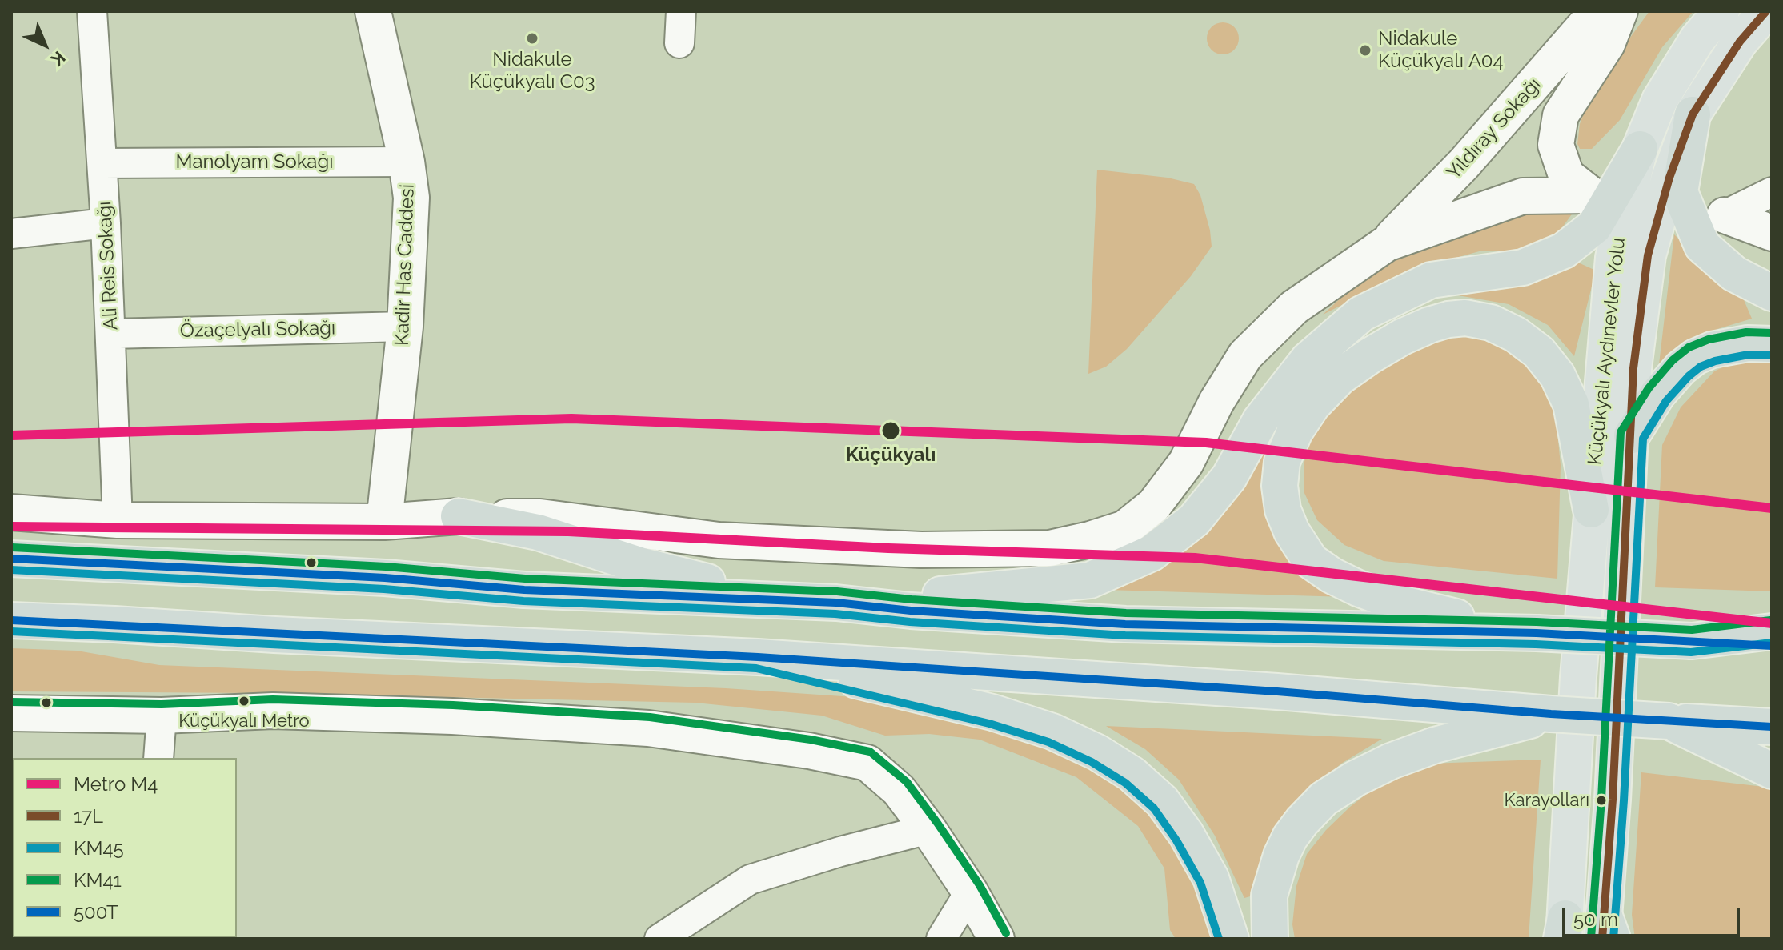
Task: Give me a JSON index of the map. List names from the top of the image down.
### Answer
{
  "streets": {
    "main road": ["Yıldıray Sokağı", "Kadir Has Caddesi", "Küçükyalı Aydınevler Yolu"],
    "street": ["Manolyam Sokağı", "Ali Reis Sokağı", "Özaçelyalı Sokağı"]
  },
  "crossings": [
    ["Manolyam Sokağı", "Kadir Has Caddesi"],
    ["Manolyam Sokağı", "Ali Reis Sokağı"],
    ["Kadir Has Caddesi", "Özaçelyalı Sokağı"],
    ["Ali Reis Sokağı", "Özaçelyalı Sokağı"]
  ],
  "places": [
    "Nidakule Küçükyalı C03",
    "Nidakule Küçükyalı A04",
    "Küçükyalı",
    "Küçükyalı Metro",
    "Karayolları"
  ],
  "lines": [
    "transit line 17L",
    "transit line KM41",
    "transit line KM45",
    "metro line M4",
    "transit line 500T"
  ],
  "legend": [
    "Metro M4",
    "17L",
    "KM45",
    "KM41",
    "500T"
  ],
  "scale_bar": "50 m",
  "north": "bottom right"
}
